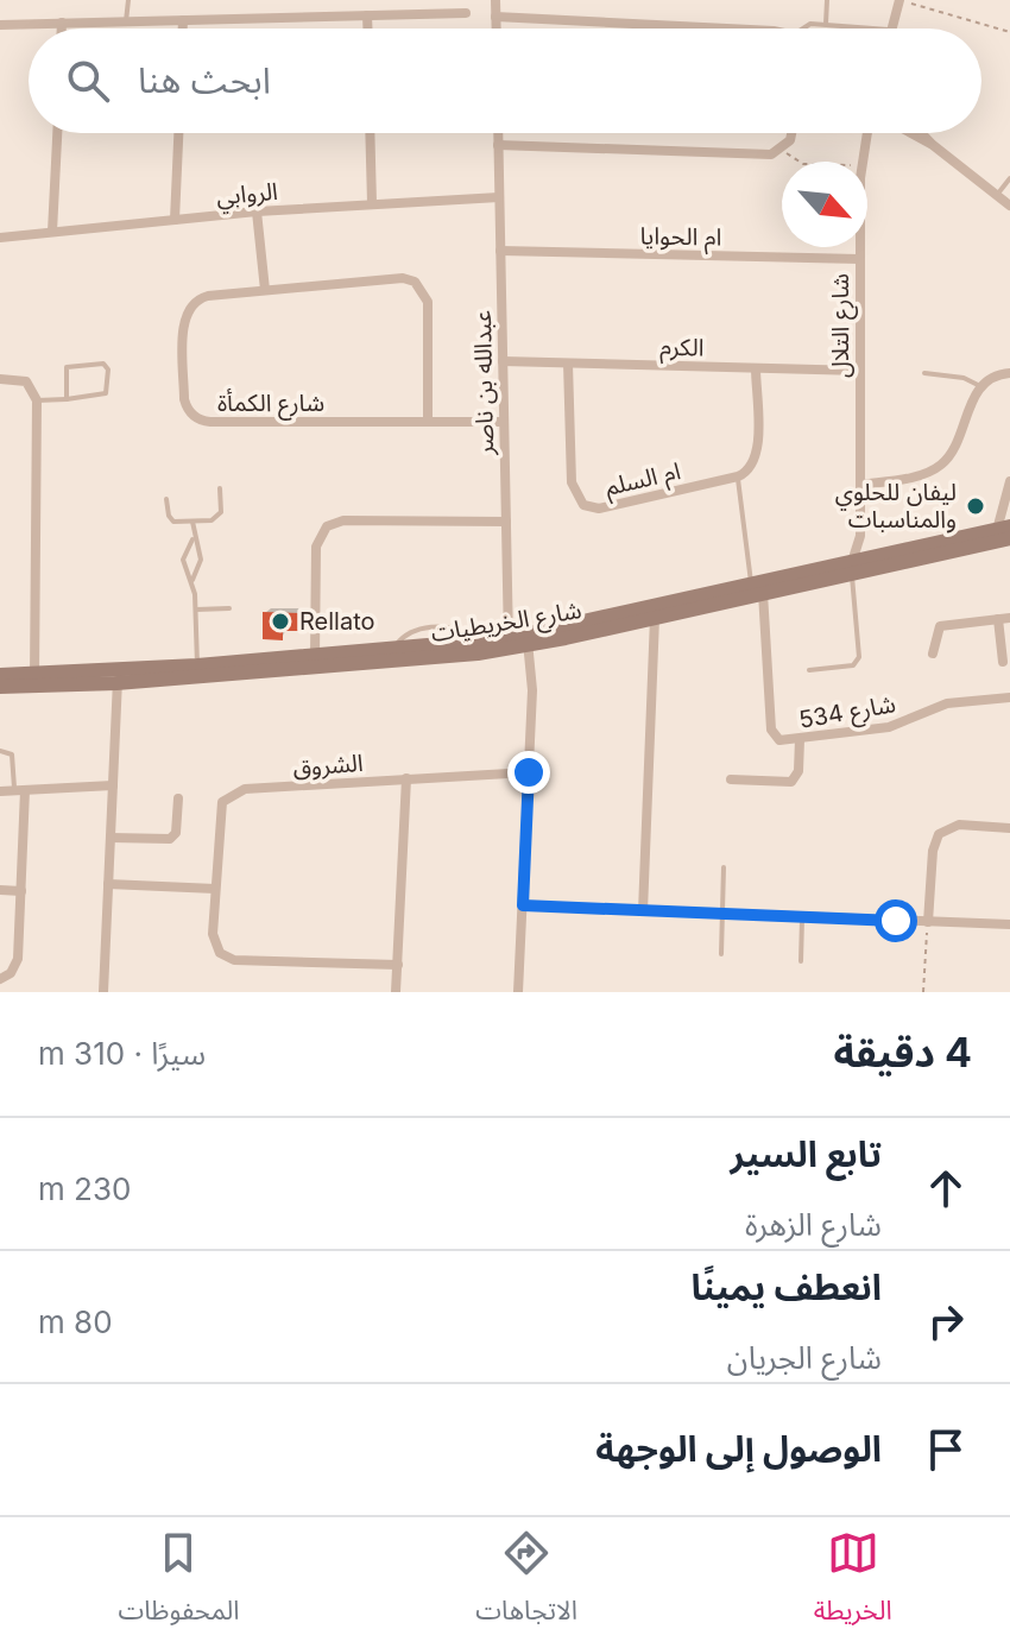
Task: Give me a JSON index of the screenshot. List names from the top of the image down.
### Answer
{
  "streets": {
    "street": [
      "الروابي",
      "ام الحوايا",
      "شارع التلال",
      "الكرم",
      "عبدالله بن ناصر",
      "شارع الكمأة",
      "ام السلم",
      "شارع الخريطيات",
      "شارع 534",
      "الشروق"
    ]
  },
  "crossings": [
    ["الروابي", "عبدالله بن ناصر"],
    ["ام الحوايا", "شارع التلال"],
    ["ام الحوايا", "عبدالله بن ناصر"],
    ["شارع التلال", "الكرم"],
    ["شارع التلال", "شارع الخريطيات"],
    ["الكرم", "عبدالله بن ناصر"],
    ["الكرم", "ام السلم"],
    ["عبدالله بن ناصر", "شارع الكمأة"],
    ["عبدالله بن ناصر", "شارع الخريطيات"],
    ["شارع الخريطيات", "شارع 534"]
  ],
  "places": ["ليفان للحلوي والمناسبات", "Rellato"],
  "north": "bottom right",
  "page": {
    "search": "ابحث هنا",
    "heading": ["4 دقيقة", "سيرًا · 310 m"],
    "list": [
      ["تابع السير", "شارع الزهرة", "230 m"],
      ["انعطف يمينًا", "شارع الجريان", "80 m"],
      "الوصول إلى الوجهة"
    ],
    "nav": ["الخريطة", "الاتجاهات", "المحفوظات"]
  }
}
